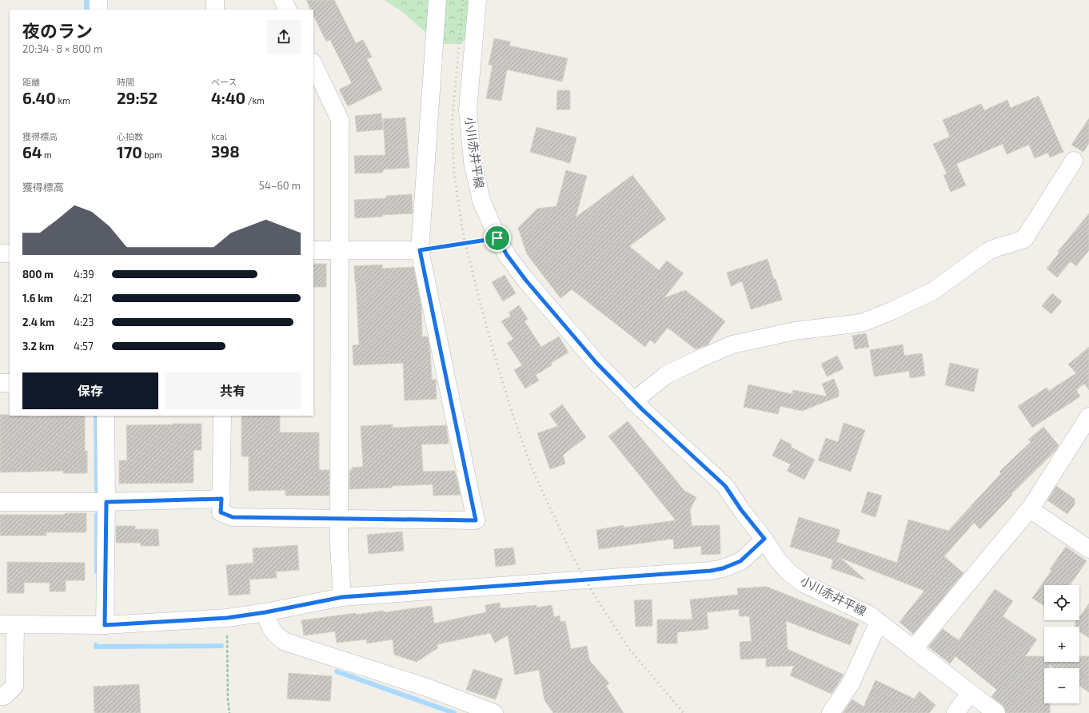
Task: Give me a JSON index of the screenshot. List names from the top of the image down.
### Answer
{
  "streets": {
    "street": ["小川赤井平線"]
  },
  "page": {
    "heading": ["夜のラン", "20:34 · 8 × 800 m"],
    "stats": [
      ["距離", "6.40 km"],
      ["時間", "29:52"],
      ["ペース", "4:40 /km"],
      ["獲得標高", "64 m"],
      ["心拍数", "170 bpm"],
      ["kcal", "398"]
    ],
    "chart": ["獲得標高", "54–60 m"],
    "list": [
      {
        "name": "800 m",
        "note": "4:39"
      },
      {
        "name": "1.6 km",
        "note": "4:21"
      },
      {
        "name": "2.4 km",
        "note": "4:23"
      },
      {
        "name": "3.2 km",
        "note": "4:57"
      }
    ],
    "buttons": ["保存", "共有"],
    "map_buttons": ["+", "−"]
  }
}
